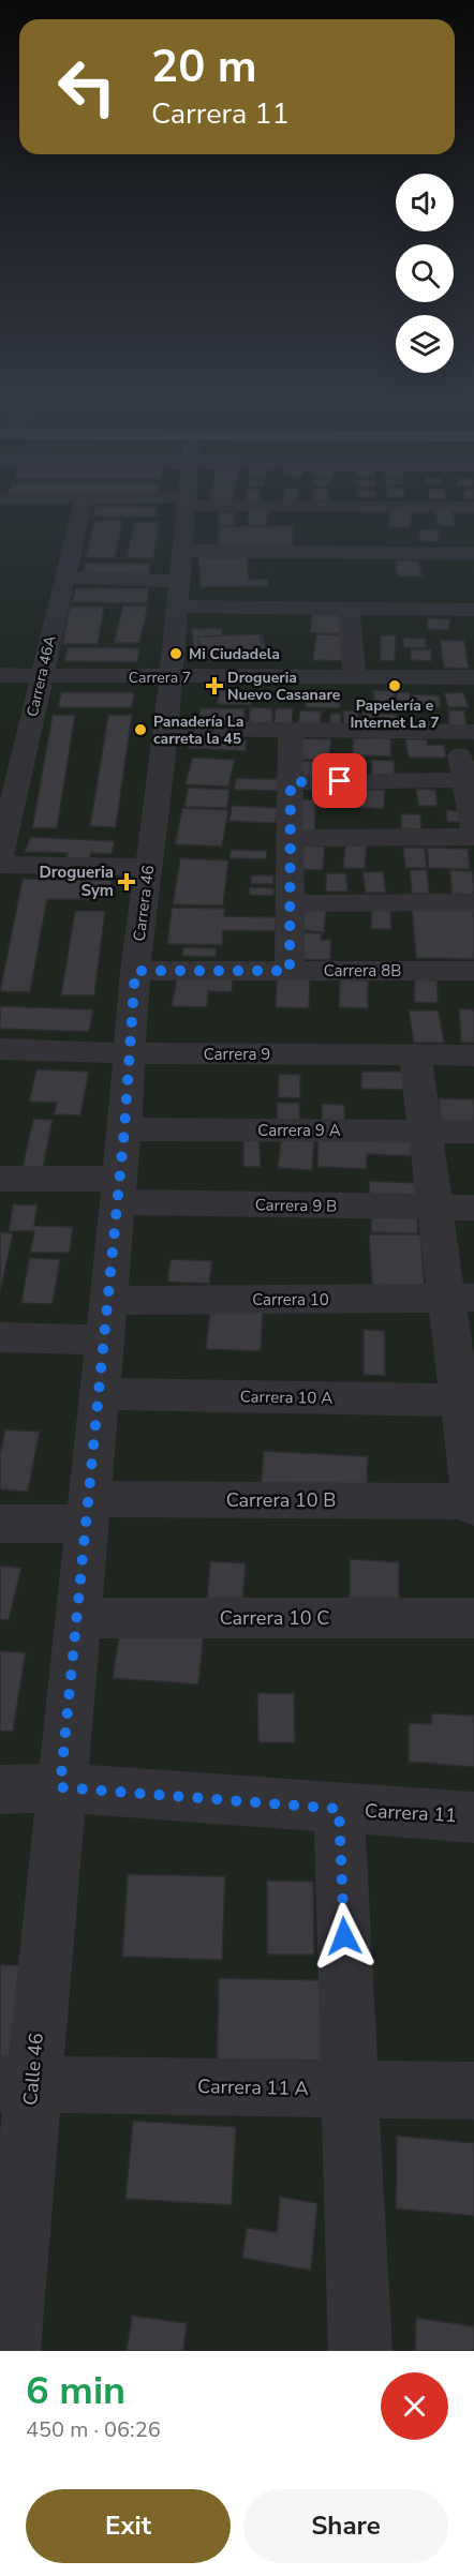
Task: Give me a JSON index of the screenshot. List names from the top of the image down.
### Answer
{
  "streets": {
    "street": [
      "Carrera 46A",
      "Carrera 7",
      "Carrera 46",
      "Carrera 8B",
      "Carrera 9",
      "Carrera 9 A",
      "Carrera 9 B",
      "Carrera 10",
      "Carrera 10 A",
      "Carrera 10 B",
      "Carrera 10 C",
      "Carrera 11",
      "Calle 46",
      "Carrera 11 A"
    ]
  },
  "crossings": [
    ["Carrera 46A", "Carrera 7"],
    ["Carrera 7", "Carrera 46"],
    ["Carrera 46", "Carrera 8B"],
    ["Carrera 46", "Carrera 9"],
    ["Carrera 46", "Carrera 9 A"],
    ["Carrera 46", "Carrera 9 B"],
    ["Carrera 46", "Carrera 10"],
    ["Carrera 46", "Carrera 10 A"],
    ["Carrera 46", "Carrera 10 B"],
    ["Carrera 46", "Carrera 10 C"],
    ["Carrera 46", "Carrera 11"],
    ["Carrera 46", "Calle 46"],
    ["Carrera 11", "Calle 46"],
    ["Calle 46", "Carrera 11 A"]
  ],
  "places": {
    "other": ["Mi Ciudadela", "Papelería e Internet La 7", "Panadería La carreta la 45"],
    "health": ["Drogueria Nuevo Casanare", "Drogueria Sym"]
  },
  "page": {
    "turn": ["20 m", "Carrera 11"],
    "heading": ["6 min", "450 m · 06:26"],
    "buttons": ["Exit", "Share"]
  }
}
